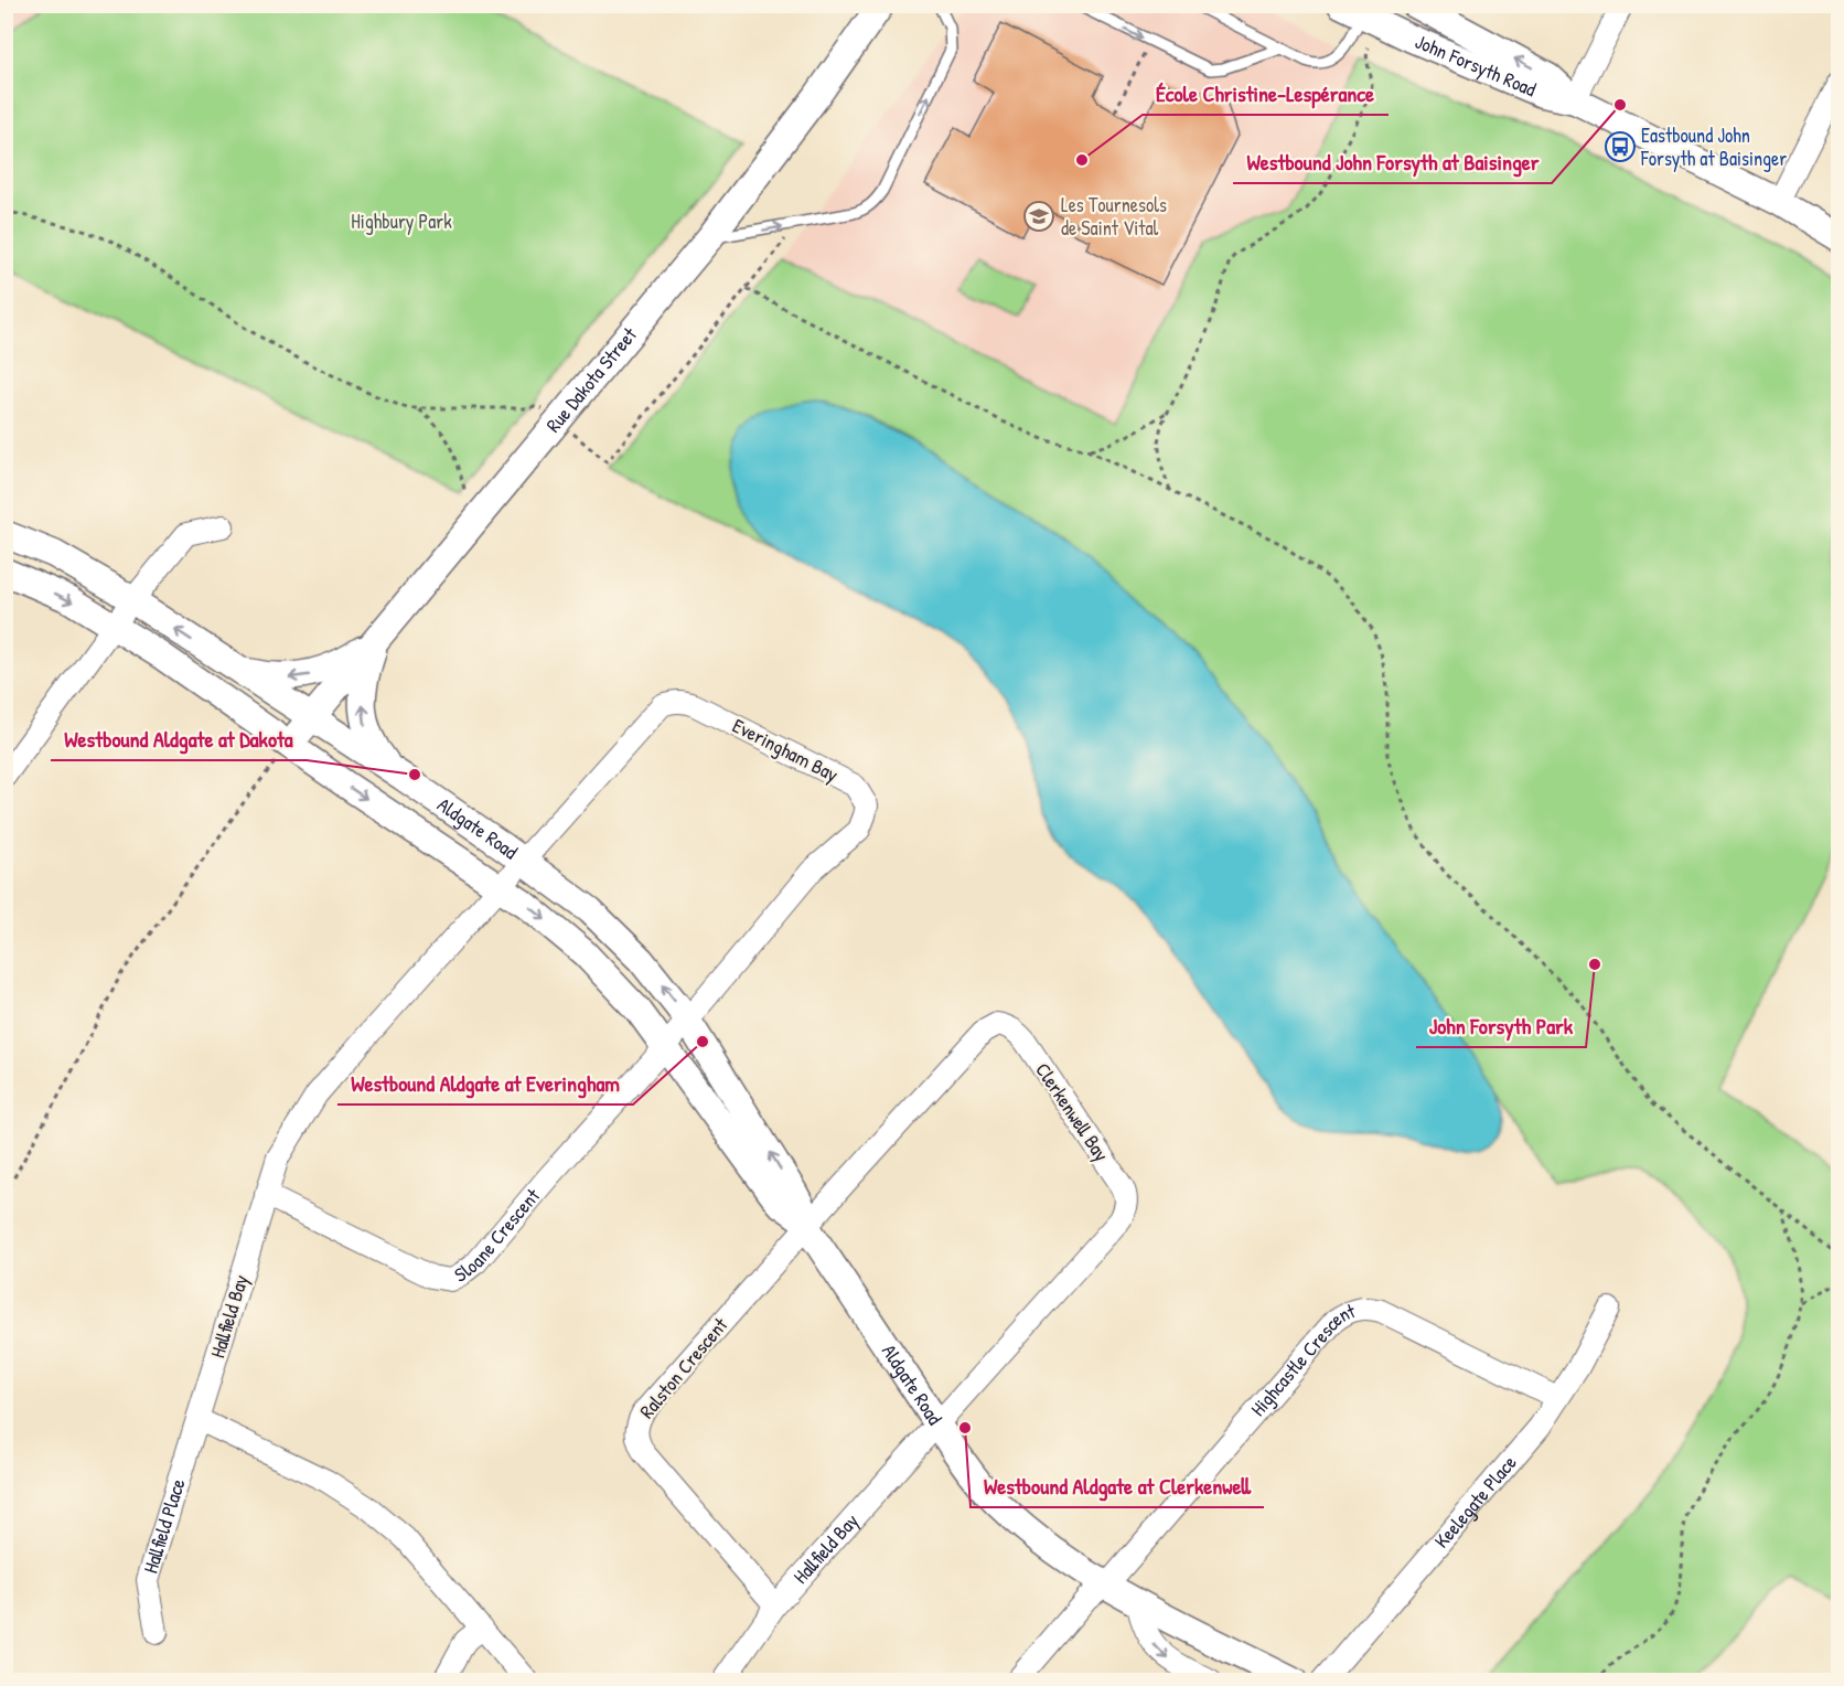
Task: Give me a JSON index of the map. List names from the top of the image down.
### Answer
{
  "streets": {
    "street": [
      "John Forsyth Road",
      "Rue Dakota Street",
      "Everingham Bay",
      "Aldgate Road",
      "Clerkenwell Bay",
      "Sloane Crescent",
      "Hallfield Bay",
      "Highcastle Crescent",
      "Ralston Crescent",
      "Keelegate Place",
      "Hallfield Place"
    ]
  },
  "crossings": [
    ["Rue Dakota Street", "Aldgate Road"],
    ["Everingham Bay", "Aldgate Road"],
    ["Everingham Bay", "Sloane Crescent"],
    ["Everingham Bay", "Hallfield Bay"],
    ["Aldgate Road", "Clerkenwell Bay"],
    ["Aldgate Road", "Sloane Crescent"],
    ["Aldgate Road", "Hallfield Bay"],
    ["Aldgate Road", "Highcastle Crescent"],
    ["Aldgate Road", "Ralston Crescent"],
    ["Clerkenwell Bay", "Hallfield Bay"],
    ["Clerkenwell Bay", "Ralston Crescent"],
    ["Sloane Crescent", "Hallfield Bay"],
    ["Hallfield Bay", "Ralston Crescent"],
    ["Hallfield Bay", "Hallfield Place"],
    ["Highcastle Crescent", "Keelegate Place"]
  ],
  "parks": ["Highbury Park"],
  "places": {
    "other": [
      "Westbound John Forsyth at Baisinger",
      "École Christine-Lespérance",
      "Westbound Aldgate at Dakota",
      "John Forsyth Park",
      "Westbound Aldgate at Everingham",
      "Westbound Aldgate at Clerkenwell"
    ],
    "bus stop": ["Eastbound John Forsyth at Baisinger"],
    "school or university": ["Les Tournesols de Saint Vital"]
  }
}
